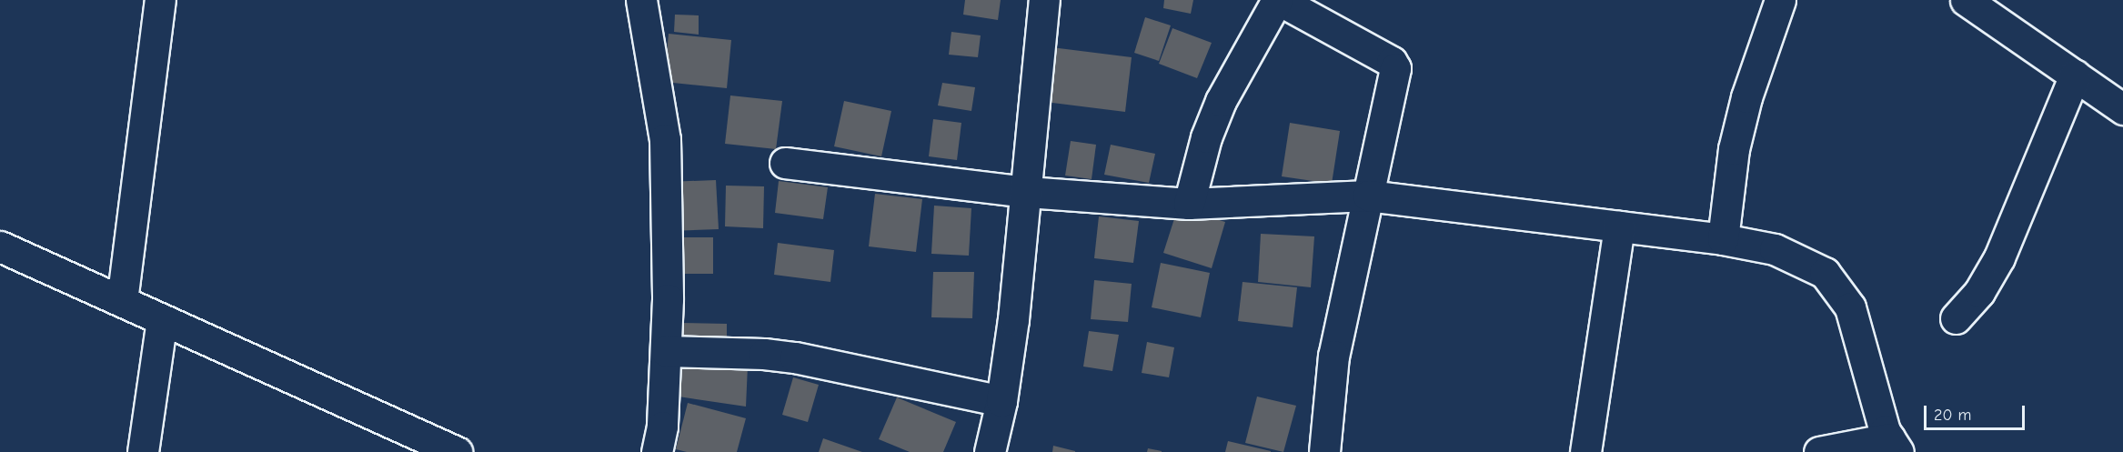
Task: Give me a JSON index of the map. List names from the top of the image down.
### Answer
{
  "scale_bar": "20 m"
}
